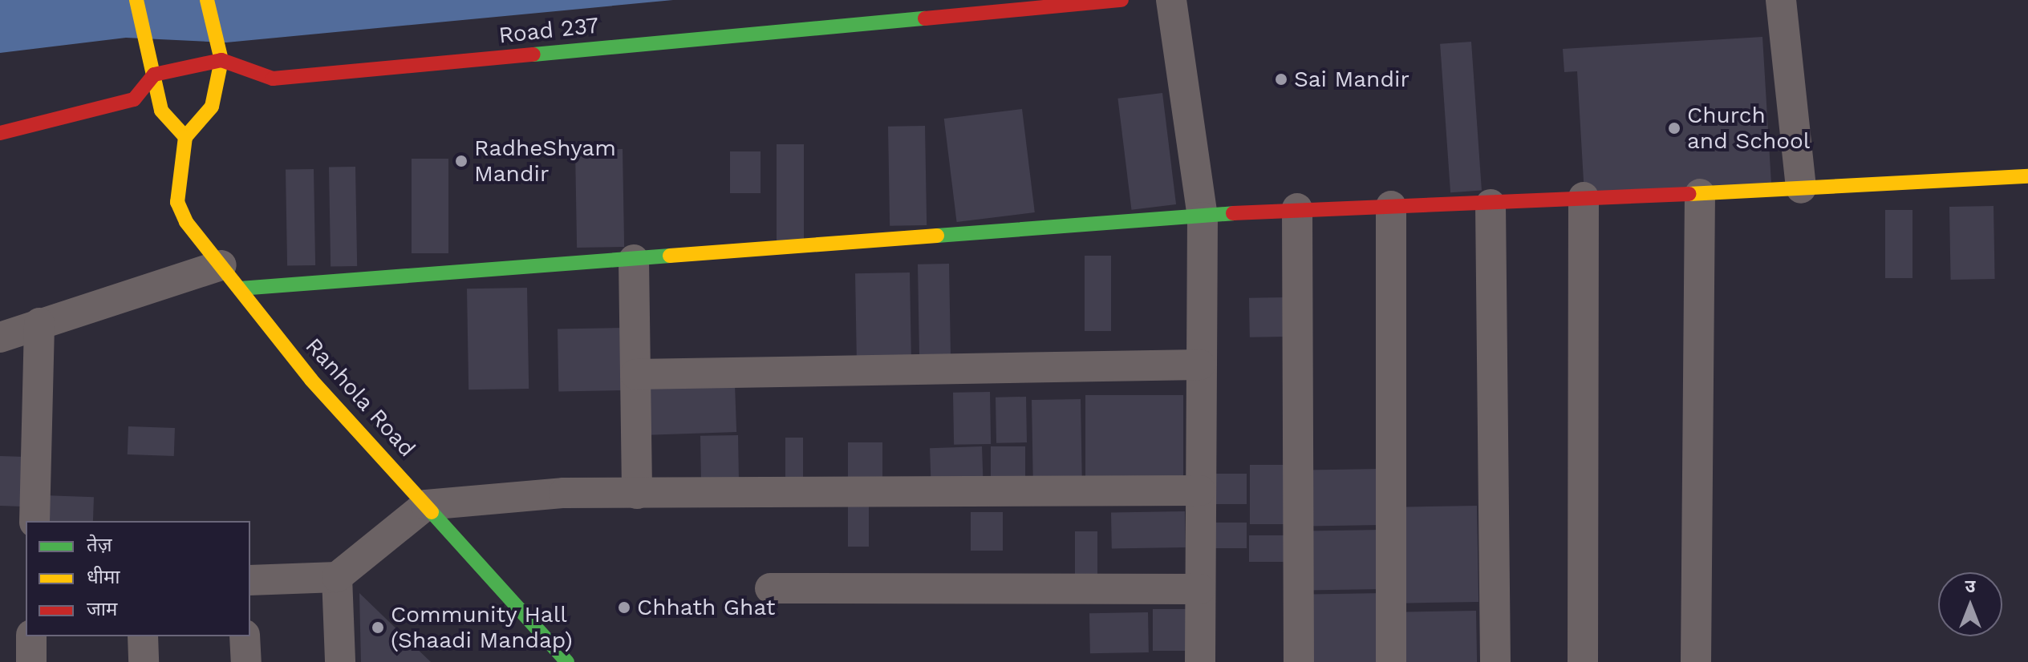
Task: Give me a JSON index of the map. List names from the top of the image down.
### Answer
{
  "streets": {
    "street": ["Road 237", "Ranhola Road"]
  },
  "places": [
    "Sai Mandir",
    "Church and School",
    "RadheShyam Mandir",
    "Chhath Ghat",
    "Community Hall (Shaadi Mandap)"
  ],
  "legend": ["तेज़", "धीमा", "जाम"],
  "north": "top"
}
